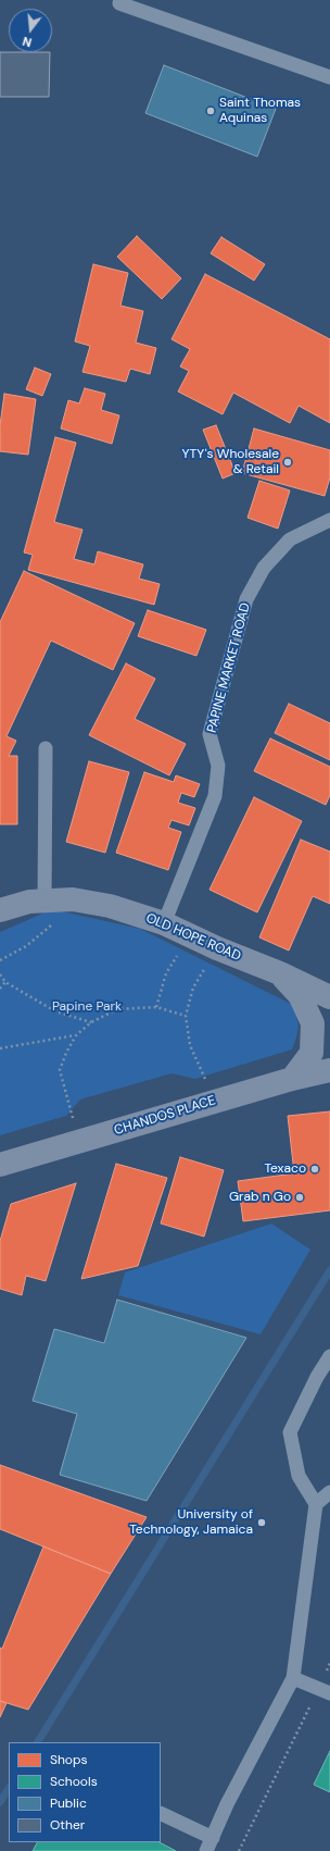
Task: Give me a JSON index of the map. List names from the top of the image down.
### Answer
{
  "streets": {
    "main road": ["OLD HOPE ROAD", "CHANDOS PLACE"],
    "lane": ["PAPINE MARKET ROAD"]
  },
  "crossings": [
    ["PAPINE MARKET ROAD", "OLD HOPE ROAD"],
    ["OLD HOPE ROAD", "CHANDOS PLACE"]
  ],
  "parks": ["Papine Park"],
  "places": [
    "Saint Thomas Aquinas",
    "YTY's Wholesale & Retail",
    "Texaco",
    "Grab n Go",
    "University of Technology, Jamaica"
  ],
  "legend": [
    "Shops",
    "Schools",
    "Public",
    "Other"
  ],
  "north": "bottom"
}
